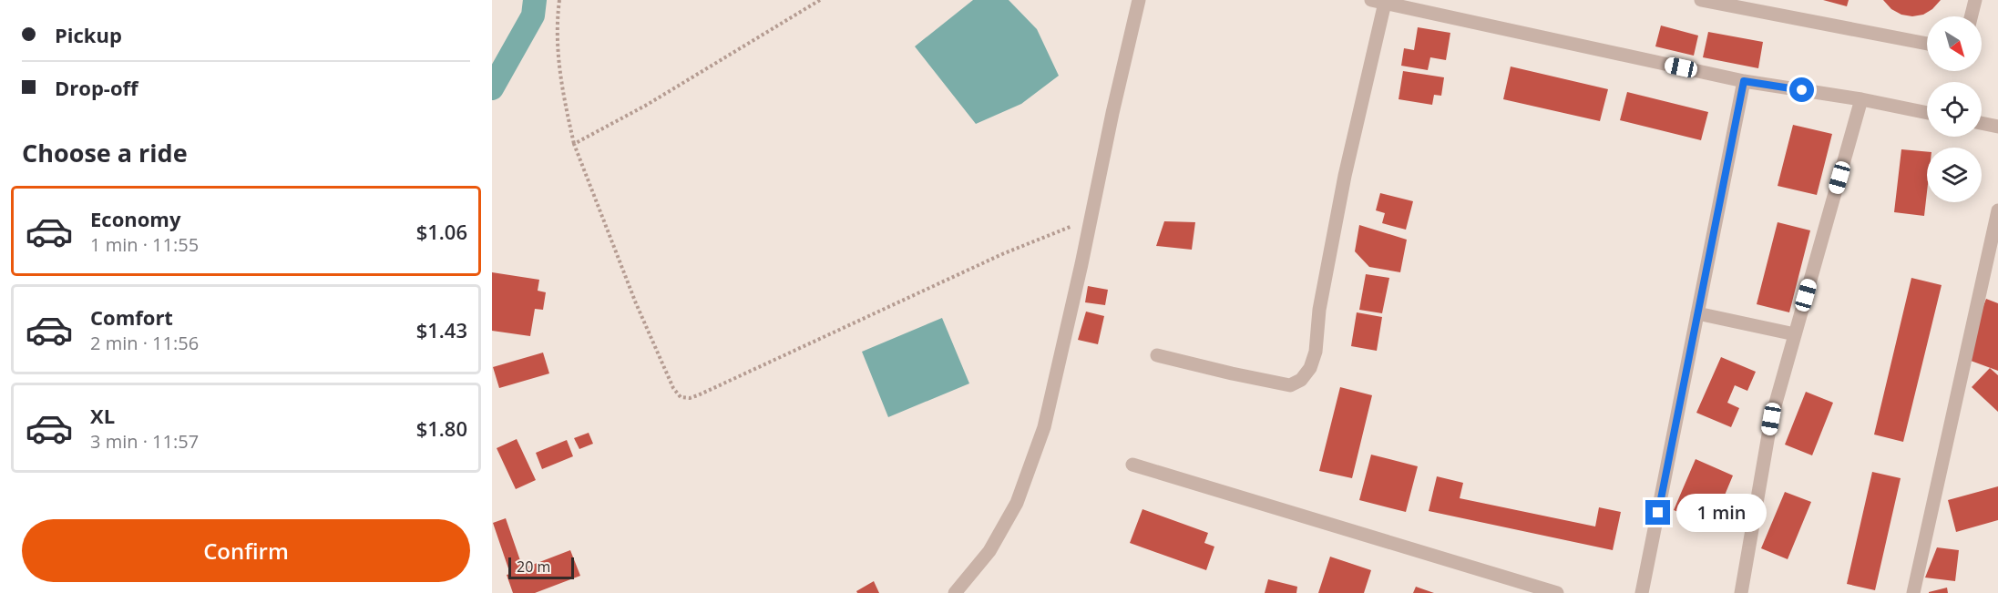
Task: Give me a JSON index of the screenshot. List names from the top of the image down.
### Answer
{
  "scale_bar": "20 m",
  "north": "bottom right",
  "page": {
    "banner": ["Pickup", "Drop-off"],
    "heading": "Choose a ride",
    "list": [
      {
        "name": "Economy",
        "note": "1 min · 11:55",
        "value": "$1.06"
      },
      {
        "name": "Comfort",
        "note": "2 min · 11:56",
        "value": "$1.43"
      },
      {
        "name": "XL",
        "note": "3 min · 11:57",
        "value": "$1.80"
      }
    ],
    "bubble": "1 min",
    "buttons": "Confirm",
    "scale": "20 m"
  }
}
